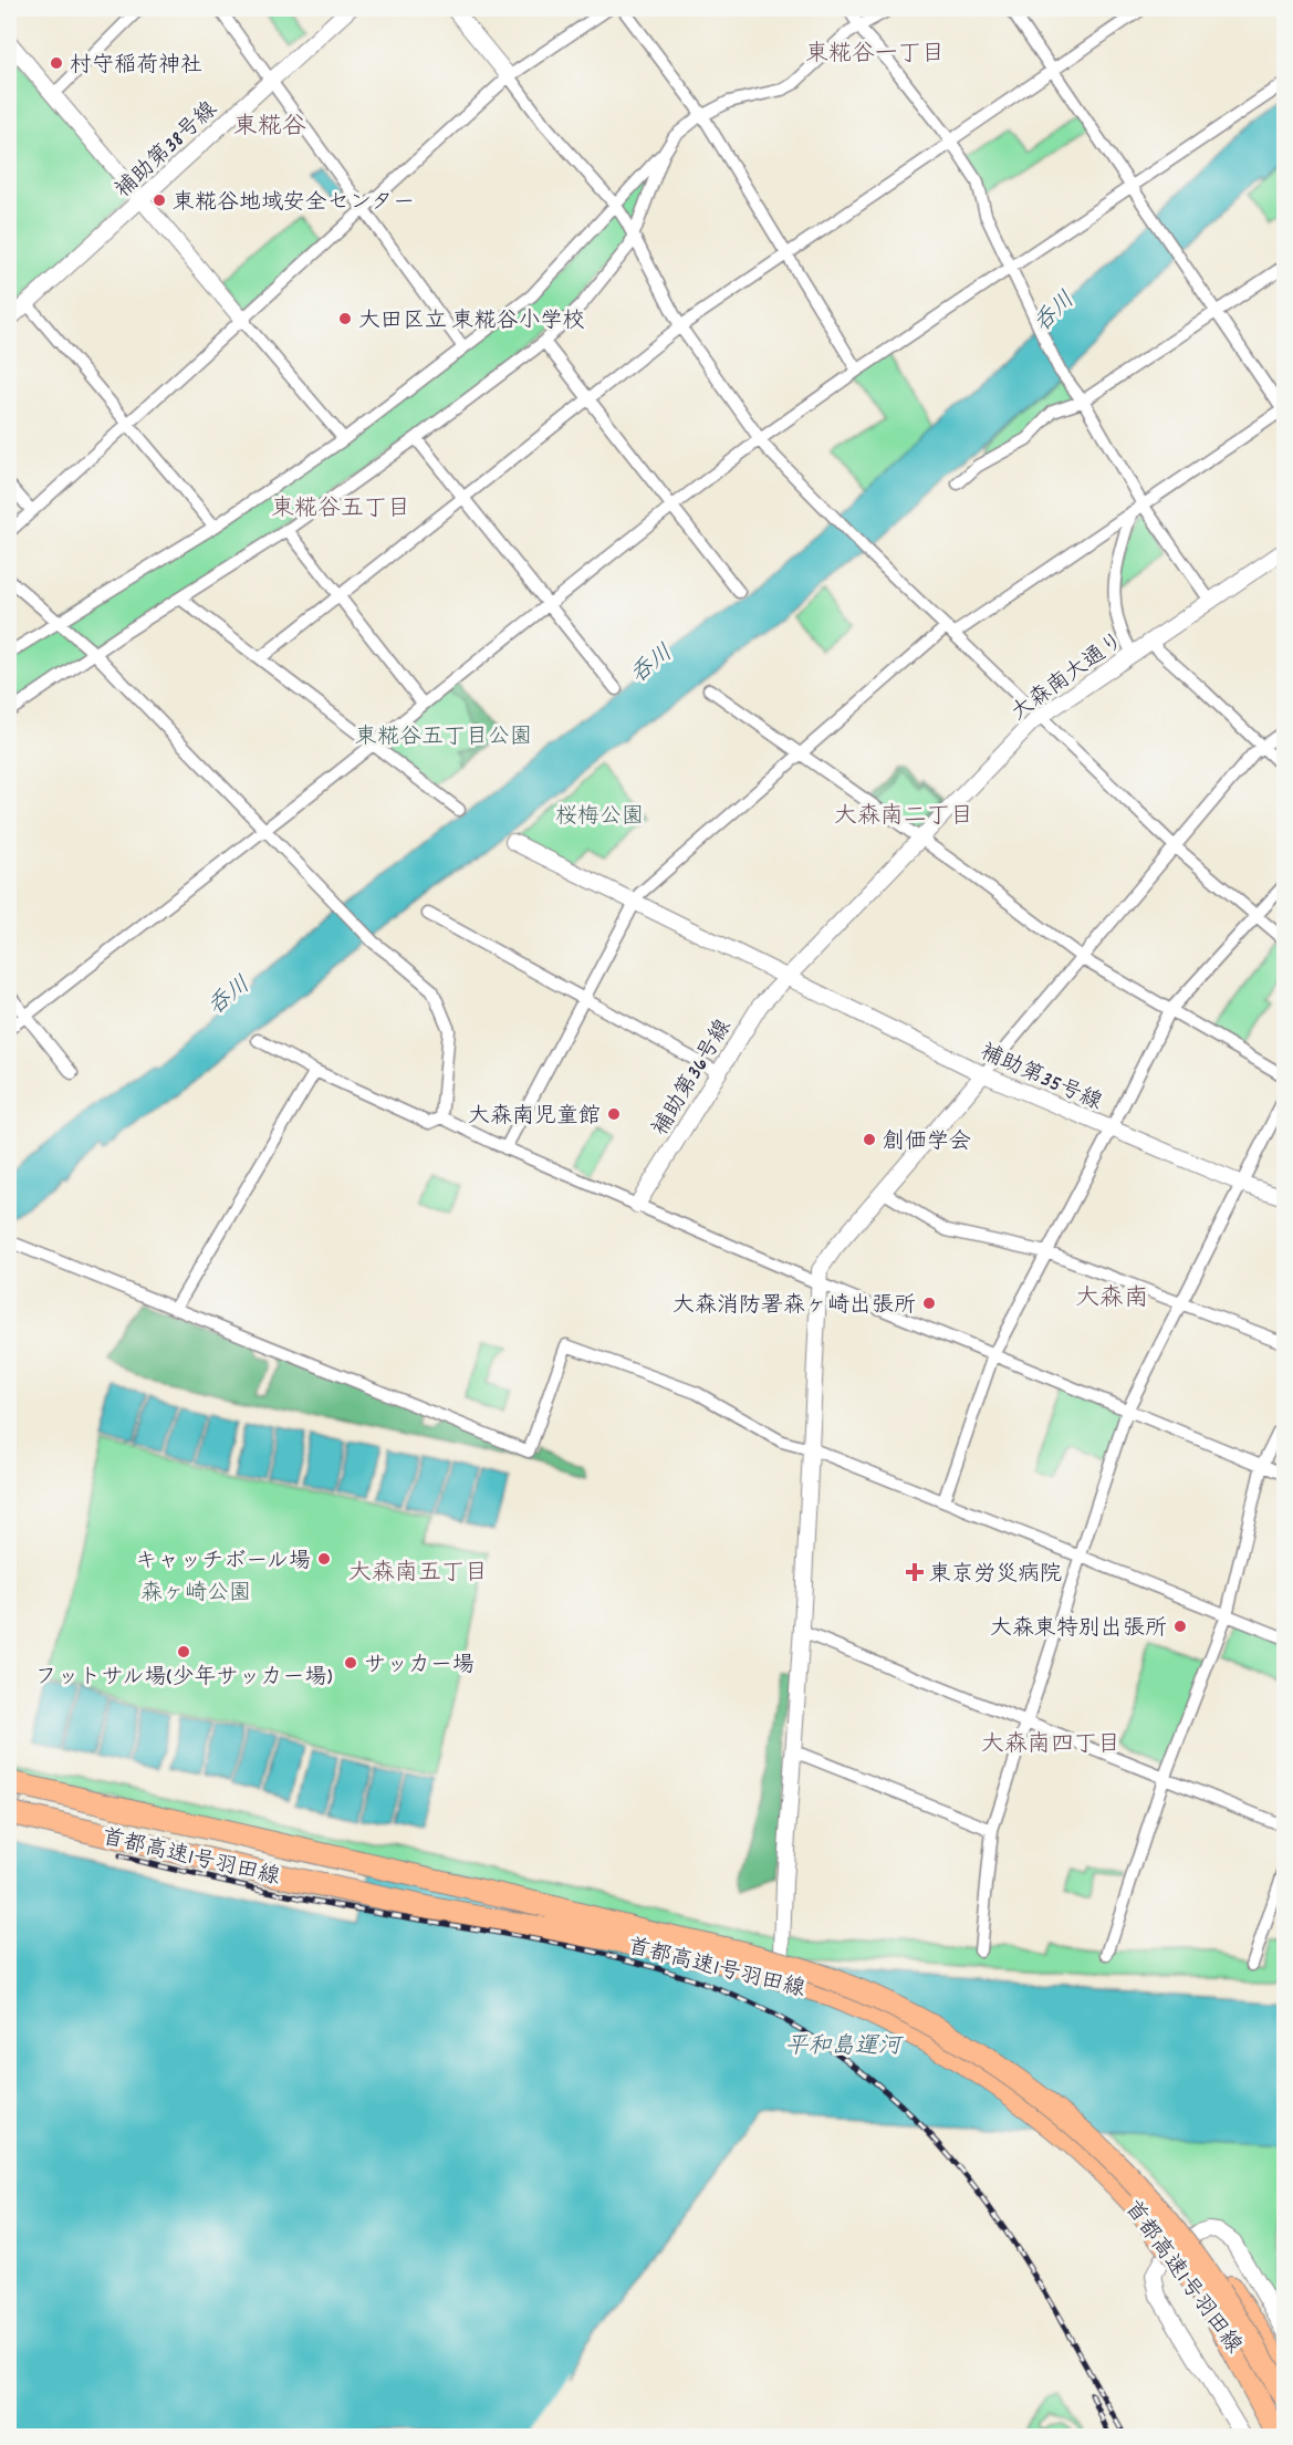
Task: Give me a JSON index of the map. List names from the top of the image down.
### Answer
{
  "streets": {
    "highway": ["首都高速1号羽田線"],
    "street": [
      "補助第38号線",
      "大森南大通り",
      "補助第35号線",
      "補助第36号線"
    ]
  },
  "crossings": [
    ["大森南大通り", "補助第35号線"],
    ["大森南大通り", "補助第36号線"],
    ["補助第35号線", "補助第36号線"]
  ],
  "districts": [
    "東糀谷一丁目",
    "東糀谷",
    "東糀谷五丁目",
    "大森南二丁目",
    "大森南",
    "大森南五丁目",
    "大森南四丁目"
  ],
  "water": ["呑川", "平和島運河"],
  "parks": ["東糀谷五丁目公園", "桜梅公園", "森ヶ崎公園"],
  "places": {
    "other": [
      "村守稲荷神社",
      "東糀谷地域安全センター",
      "大田区立 東糀谷小学校",
      "大森南児童館",
      "創価学会",
      "大森消防署森ヶ崎出張所",
      "キャッチボール場",
      "大森東特別出張所",
      "フットサル場(少年サッカー場)",
      "サッカー場"
    ],
    "health": ["東京労災病院"]
  }
}
